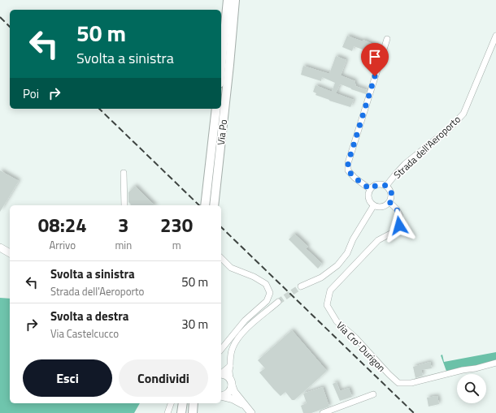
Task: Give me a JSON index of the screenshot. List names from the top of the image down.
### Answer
{
  "streets": {
    "highway": ["Via Po"],
    "street": ["Strada dell'Aeroporto", "Via Cro' Durigon"]
  },
  "crossings": [
    ["Strada dell'Aeroporto", "Via Cro' Durigon"]
  ],
  "page": {
    "turn": ["50 m", "Svolta a sinistra"],
    "then": "Poi",
    "eta": [
      "08:24",
      "Arrivo",
      "3",
      "min",
      "230",
      "m"
    ],
    "list": [
      {
        "name": "Svolta a sinistra",
        "note": "Strada dell'Aeroporto",
        "value": "50 m"
      },
      {
        "name": "Svolta a destra",
        "note": "Via Castelcucco",
        "value": "30 m"
      }
    ],
    "buttons": ["Esci", "Condividi"]
  }
}
